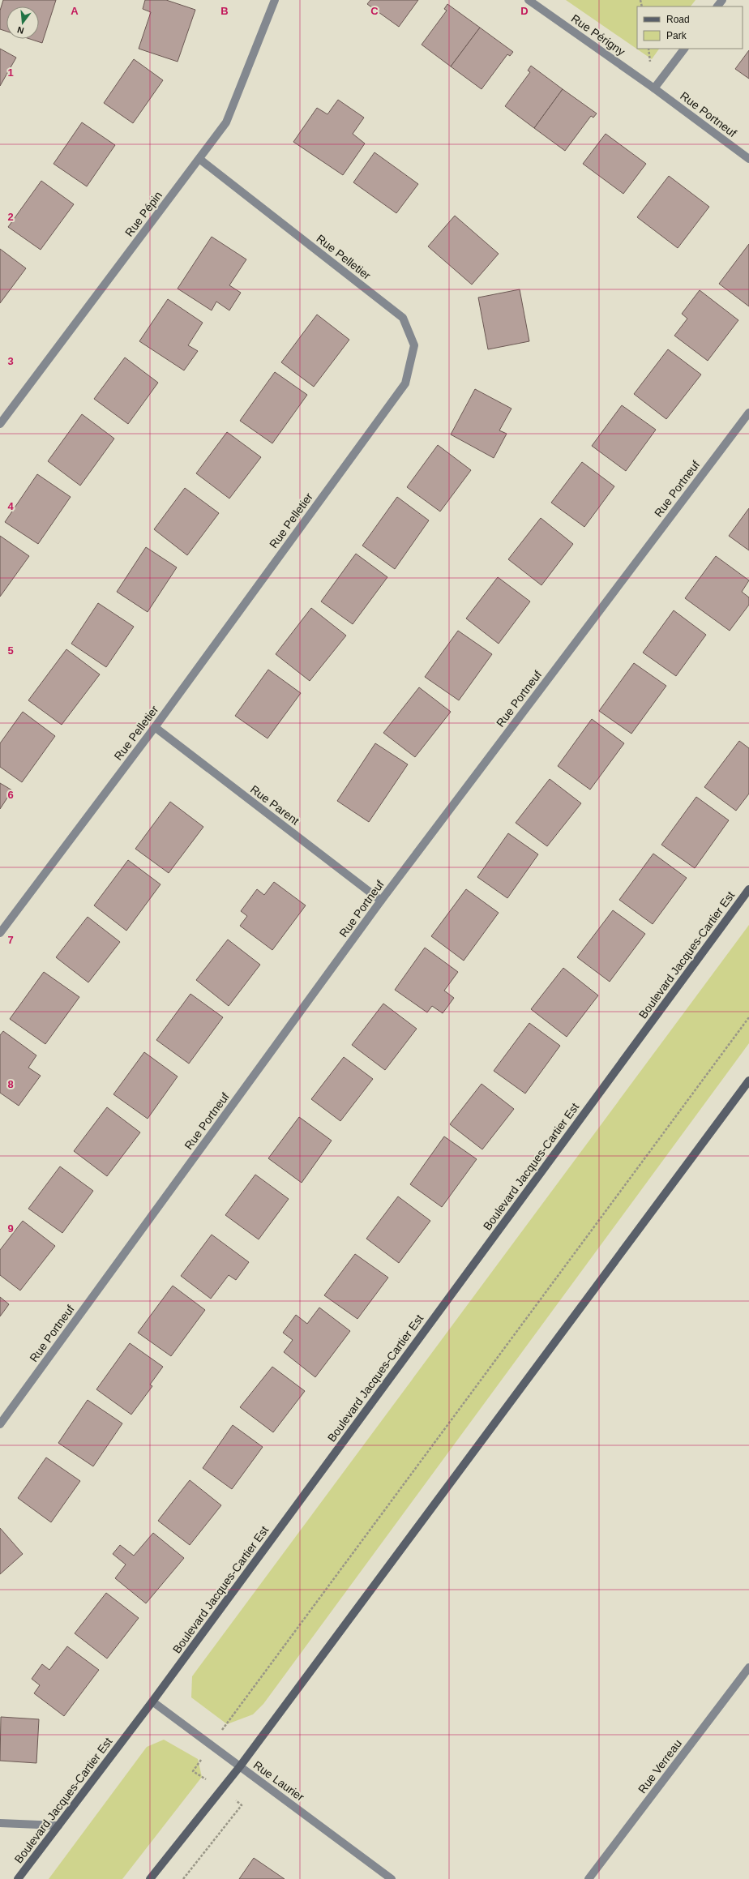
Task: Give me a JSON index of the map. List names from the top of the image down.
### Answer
{
  "streets": {
    "main road": ["Boulevard Jacques-Cartier Est"],
    "street": [
      "Rue Périgny",
      "Rue Portneuf",
      "Rue Pépin",
      "Rue Pelletier",
      "Rue Parent",
      "Rue Verreau",
      "Rue Laurier"
    ]
  },
  "crossings": [
    ["Rue Périgny", "Rue Portneuf"],
    ["Rue Portneuf", "Rue Parent"],
    ["Rue Pépin", "Rue Pelletier"],
    ["Rue Pelletier", "Rue Parent"],
    ["Boulevard Jacques-Cartier Est", "Rue Laurier"]
  ],
  "legend": ["Road", "Park"],
  "north": "bottom",
  "grid": {
    "columns": [
      "A",
      "B",
      "C",
      "D"
    ],
    "rows": [
      "1",
      "2",
      "3",
      "4",
      "5",
      "6",
      "7",
      "8",
      "9"
    ]
  }
}
